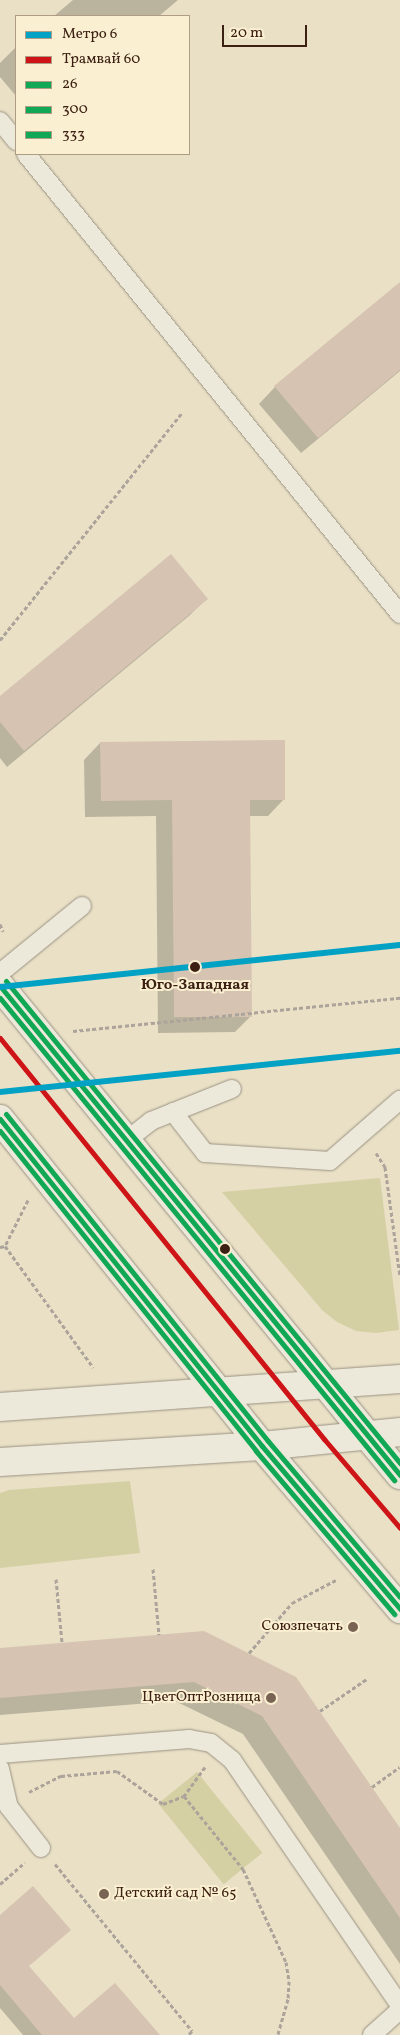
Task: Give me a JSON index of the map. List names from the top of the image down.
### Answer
{
  "places": [
    "Юго-Западная",
    "Союзпечать",
    "ЦветОптРозница",
    "Детский сад № 65"
  ],
  "lines": [
    "metro line 6",
    "transit line 333",
    "transit line 26",
    "transit line 300",
    "tram line 60"
  ],
  "legend": [
    "Метро 6",
    "Трамвай 60",
    "26",
    "300",
    "333"
  ],
  "scale_bar": "20 m"
}
